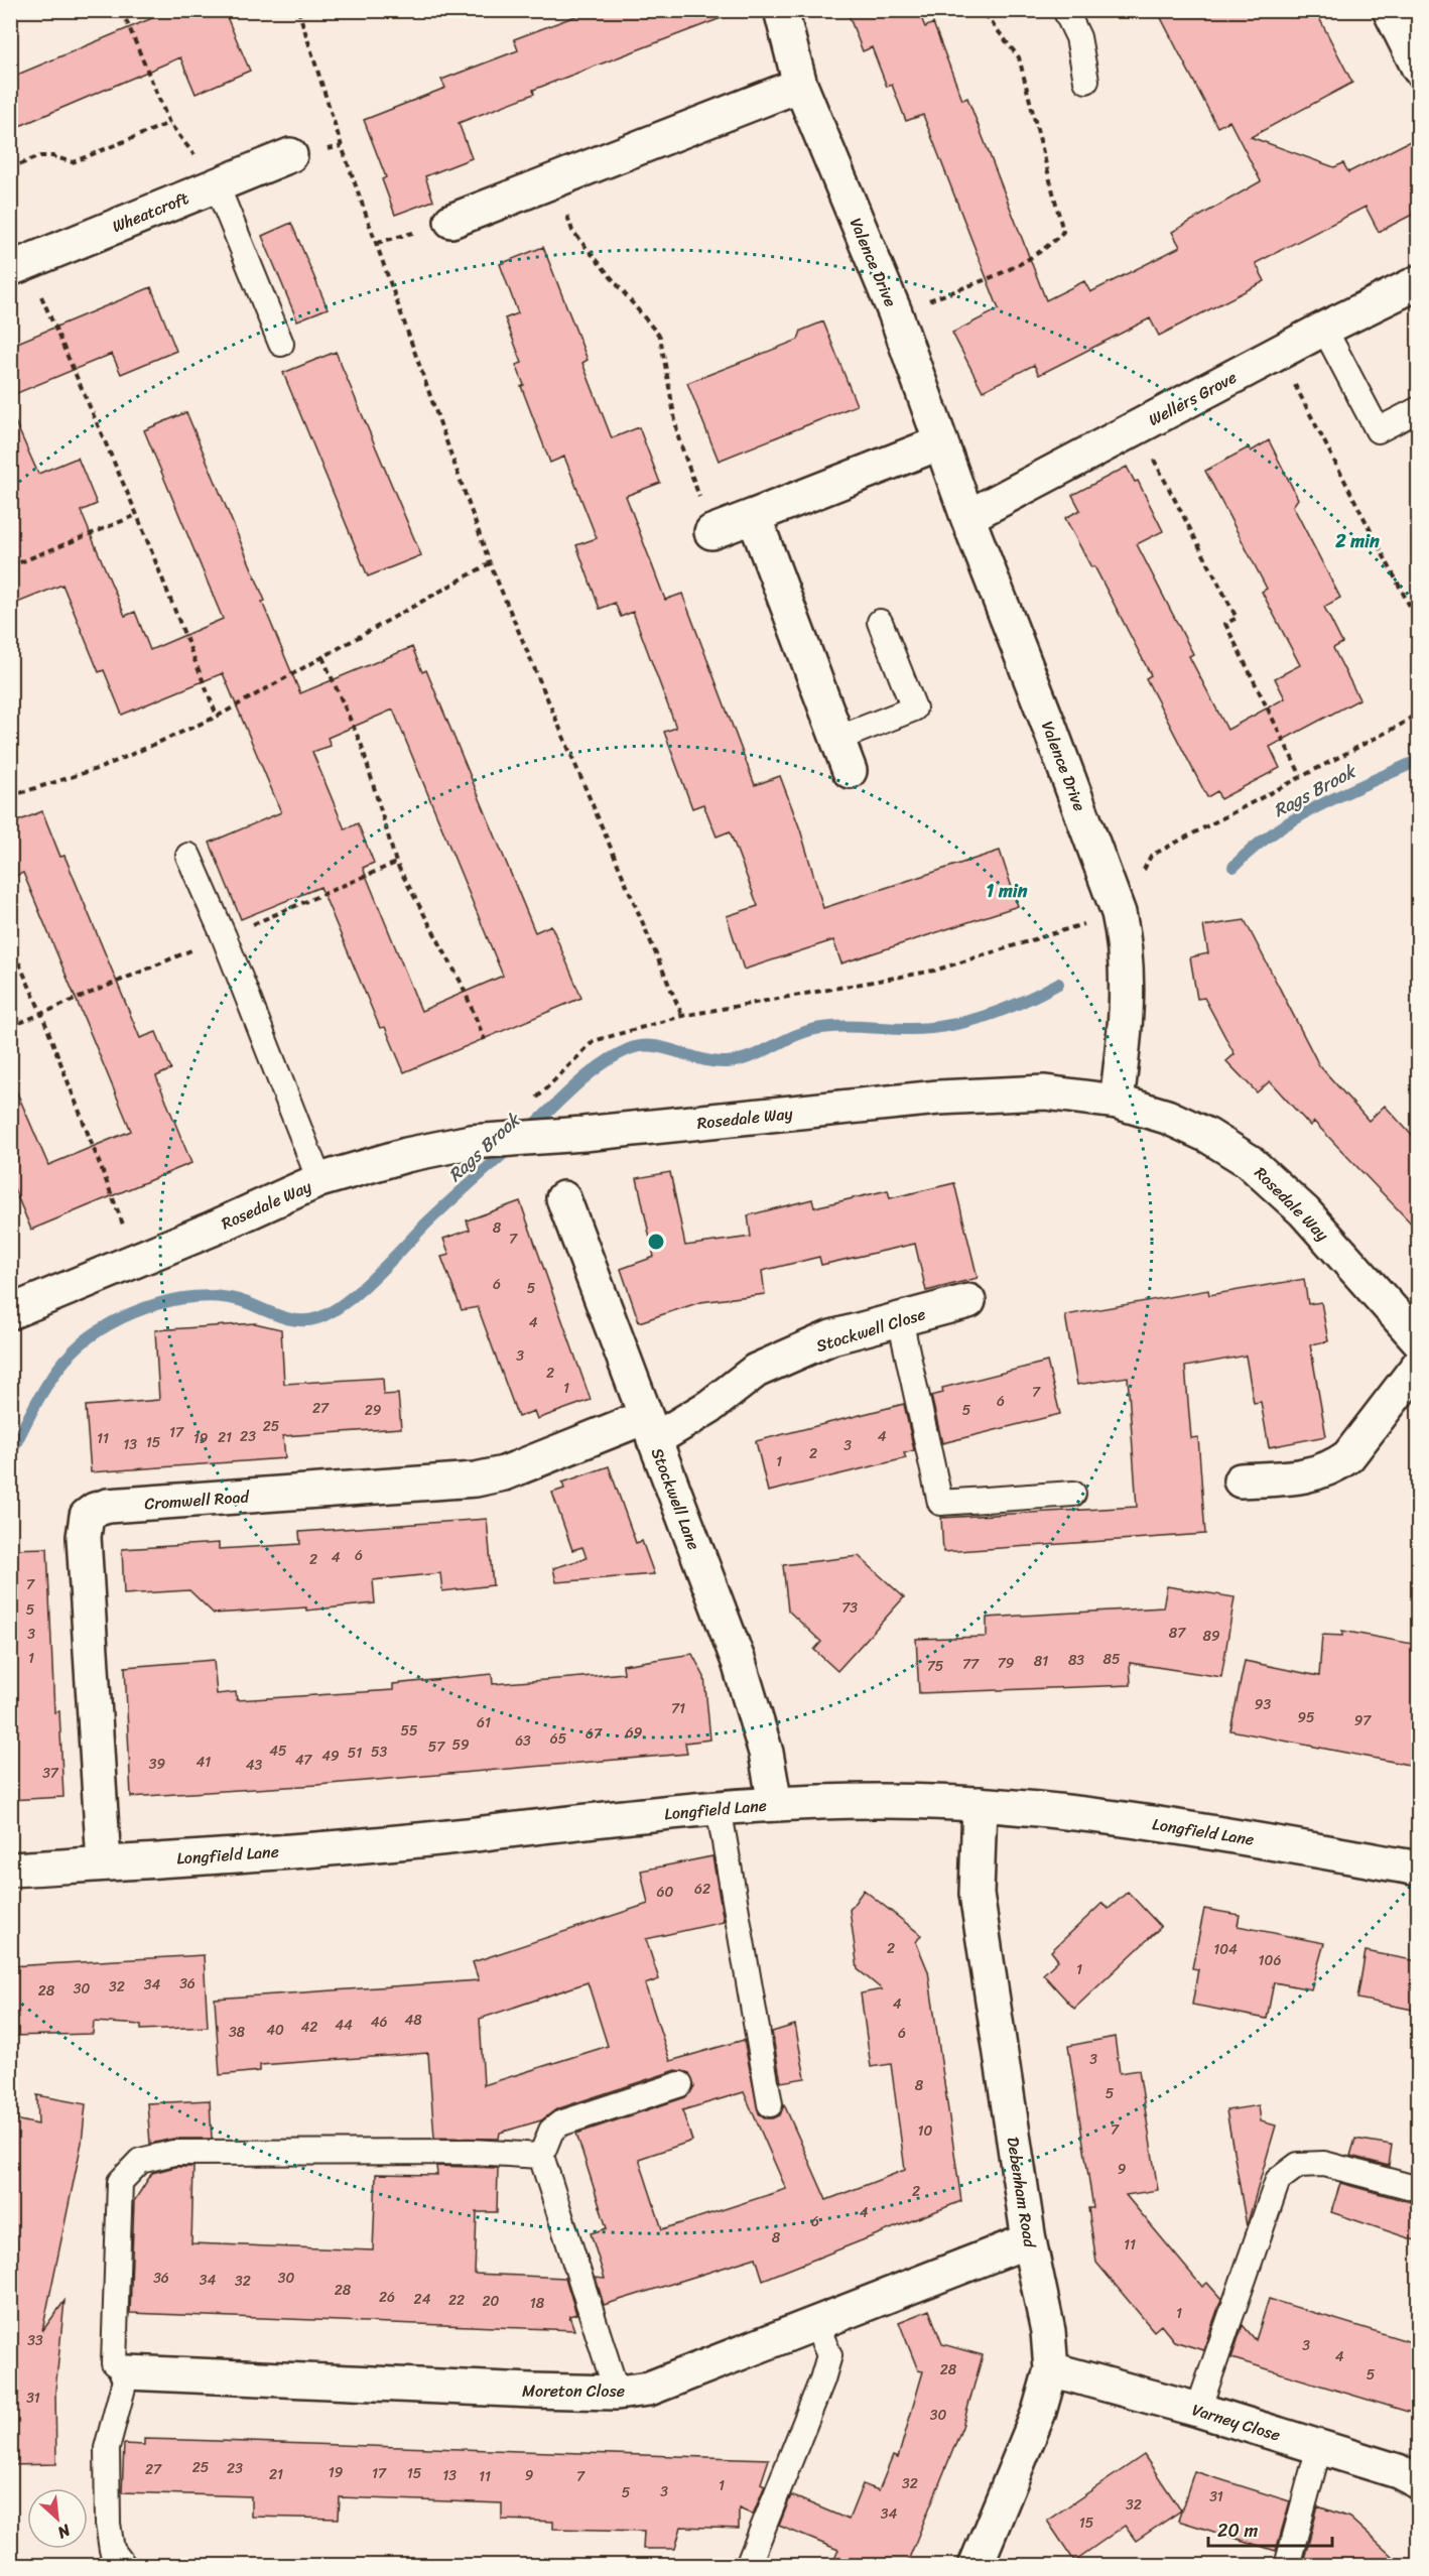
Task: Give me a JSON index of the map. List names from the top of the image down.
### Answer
{
  "streets": {
    "street": [
      "Wheatcroft",
      "Valence Drive",
      "Wellers Grove",
      "Rosedale Way",
      "Stockwell Close",
      "Stockwell Lane",
      "Cromwell Road",
      "Longfield Lane",
      "Debenham Road",
      "Moreton Close",
      "Varney Close"
    ]
  },
  "crossings": [
    ["Valence Drive", "Wellers Grove"],
    ["Valence Drive", "Rosedale Way"],
    ["Stockwell Close", "Stockwell Lane"],
    ["Stockwell Close", "Cromwell Road"],
    ["Stockwell Lane", "Cromwell Road"],
    ["Stockwell Lane", "Longfield Lane"],
    ["Cromwell Road", "Longfield Lane"],
    ["Longfield Lane", "Debenham Road"],
    ["Debenham Road", "Moreton Close"],
    ["Debenham Road", "Varney Close"]
  ],
  "water": ["Rags Brook"],
  "house_numbers": [
    "8",
    "7",
    "6",
    "5",
    "4",
    "3",
    "2",
    "1",
    "7",
    "6",
    "27",
    "29",
    "5",
    "25",
    "17",
    "23",
    "4",
    "21",
    "11",
    "19",
    "15",
    "13",
    "3",
    "2",
    "1",
    "6",
    "4",
    "2",
    "7",
    "73",
    "5",
    "87",
    "3",
    "89",
    "1",
    "85",
    "83",
    "81",
    "79",
    "77",
    "75",
    "93",
    "71",
    "95",
    "97",
    "61",
    "55",
    "69",
    "67",
    "65",
    "63",
    "59",
    "57",
    "45",
    "53",
    "51",
    "49",
    "47",
    "41",
    "39",
    "43",
    "37",
    "62",
    "60",
    "2",
    "104",
    "106",
    "1",
    "36",
    "34",
    "32",
    "30",
    "28",
    "4",
    "48",
    "46",
    "44",
    "42",
    "40",
    "38",
    "6",
    "3",
    "8",
    "5",
    "7",
    "10",
    "9",
    "2",
    "4",
    "6",
    "8",
    "11",
    "36",
    "30",
    "34",
    "32",
    "28",
    "26",
    "24",
    "22",
    "20",
    "18",
    "1",
    "33",
    "3",
    "4",
    "28",
    "5",
    "31",
    "30",
    "25",
    "23",
    "27",
    "19",
    "17",
    "15",
    "21",
    "13",
    "9",
    "11",
    "7",
    "32",
    "1",
    "3",
    "5",
    "31",
    "32",
    "34",
    "15"
  ],
  "scale_bar": "20 m",
  "north": "bottom right",
  "rings": ["2 min", "1 min"]
}
